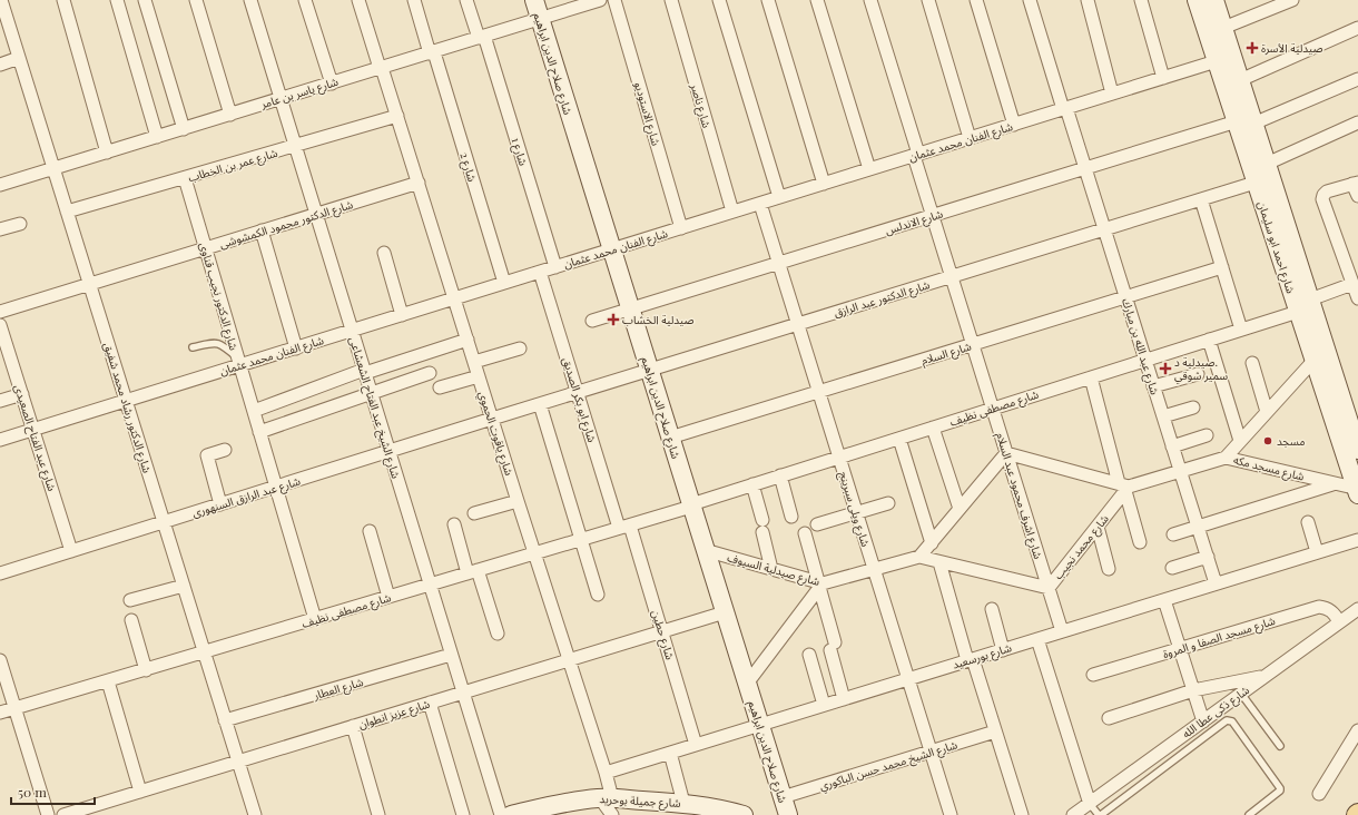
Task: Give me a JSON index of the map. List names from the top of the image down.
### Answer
{
  "streets": {
    "main road": ["شارع صلاح الدين ابراهيم", "شارع احمد ابو سليمان", "شارع جميلة بوحريد"],
    "street": [
      "شارع ياسر بن عامر",
      "شارع ناصر",
      "شارع الاستوديو",
      "شارع الفنان محمد عثمان",
      "شارع 1",
      "شارع عمر بن الخطاب",
      "شارع 2",
      "شارع الاندلس",
      "شارع الدكتور محمود الكمشوشى",
      "شارع الدكتور نجيب قناوى",
      "شارع الدكتور عبد الرازق",
      "شارع عبد الله بن مبارك",
      "شارع السلام",
      "شارع ابو بكر الصديق",
      "شارع الدكتور رشاد محمد شفيق",
      "شارع الشيخ عبد الفتاح الشعشاعى",
      "شارع مصطفى نظيف",
      "شارع ياقوت الحموي",
      "شارع عبد الفتاح الصعيدى",
      "شارع مسجد مكه",
      "شارع اشرف محمود عبد السلام",
      "شارع عبد الرازق السنهورى",
      "شارع ويلى سبرينج",
      "شارع محمد نجيب",
      "شارع صيدلية السيوف",
      "شارع حطين",
      "شارع مسجد الصفا و المروة",
      "شارع بورسعيد",
      "شارع العطار",
      "شارع ذكى عطا الله",
      "شارع عزيز انطوان",
      "شارع الشيخ محمد حسن الباكوري"
    ]
  },
  "crossings": [
    ["شارع صلاح الدين ابراهيم", "شارع ياسر بن عامر"],
    ["شارع صلاح الدين ابراهيم", "شارع الفنان محمد عثمان"],
    ["شارع صلاح الدين ابراهيم", "شارع الاندلس"],
    ["شارع صلاح الدين ابراهيم", "شارع الدكتور عبد الرازق"],
    ["شارع صلاح الدين ابراهيم", "شارع السلام"],
    ["شارع صلاح الدين ابراهيم", "شارع مصطفى نظيف"],
    ["شارع صلاح الدين ابراهيم", "شارع صيدلية السيوف"],
    ["شارع صلاح الدين ابراهيم", "شارع بورسعيد"],
    ["شارع صلاح الدين ابراهيم", "شارع عزيز انطوان"],
    ["شارع صلاح الدين ابراهيم", "شارع الشيخ محمد حسن الباكوري"],
    ["شارع ياسر بن عامر", "شارع 1"],
    ["شارع ياسر بن عامر", "شارع 2"],
    ["شارع ياسر بن عامر", "شارع الدكتور رشاد محمد شفيق"],
    ["شارع ياسر بن عامر", "شارع الشيخ عبد الفتاح الشعشاعى"],
    ["شارع ياسر بن عامر", "شارع ياقوت الحموي"],
    ["شارع ناصر", "شارع الفنان محمد عثمان"],
    ["شارع الاستوديو", "شارع الفنان محمد عثمان"],
    ["شارع الفنان محمد عثمان", "شارع 1"],
    ["شارع الفنان محمد عثمان", "شارع 2"],
    ["شارع الفنان محمد عثمان", "شارع احمد ابو سليمان"],
    ["شارع الفنان محمد عثمان", "شارع الدكتور نجيب قناوى"],
    ["شارع الفنان محمد عثمان", "شارع عبد الله بن مبارك"],
    ["شارع الفنان محمد عثمان", "شارع ابو بكر الصديق"],
    ["شارع الفنان محمد عثمان", "شارع الدكتور رشاد محمد شفيق"],
    ["شارع الفنان محمد عثمان", "شارع الشيخ عبد الفتاح الشعشاعى"],
    ["شارع الفنان محمد عثمان", "شارع ياقوت الحموي"],
    ["شارع الفنان محمد عثمان", "شارع عبد الفتاح الصعيدى"],
    ["شارع الفنان محمد عثمان", "شارع اشرف محمود عبد السلام"],
    ["شارع الفنان محمد عثمان", "شارع ويلى سبرينج"],
    ["شارع عمر بن الخطاب", "شارع الدكتور نجيب قناوى"],
    ["شارع عمر بن الخطاب", "شارع الدكتور رشاد محمد شفيق"],
    ["شارع عمر بن الخطاب", "شارع الشيخ عبد الفتاح الشعشاعى"],
    ["شارع عمر بن الخطاب", "شارع ياقوت الحموي"],
    ["شارع الاندلس", "شارع احمد ابو سليمان"],
    ["شارع الاندلس", "شارع عبد الله بن مبارك"],
    ["شارع الاندلس", "شارع اشرف محمود عبد السلام"],
    ["شارع الاندلس", "شارع ويلى سبرينج"],
    ["شارع الدكتور محمود الكمشوشى", "شارع الدكتور نجيب قناوى"],
    ["شارع الدكتور محمود الكمشوشى", "شارع الدكتور رشاد محمد شفيق"],
    ["شارع الدكتور محمود الكمشوشى", "شارع الشيخ عبد الفتاح الشعشاعى"],
    ["شارع الدكتور محمود الكمشوشى", "شارع ياقوت الحموي"],
    ["شارع احمد ابو سليمان", "شارع الدكتور عبد الرازق"],
    ["شارع احمد ابو سليمان", "شارع مصطفى نظيف"],
    ["شارع احمد ابو سليمان", "شارع مسجد مكه"],
    ["شارع الدكتور نجيب قناوى", "شارع مصطفى نظيف"],
    ["شارع الدكتور نجيب قناوى", "شارع عبد الرازق السنهورى"],
    ["شارع الدكتور عبد الرازق", "شارع عبد الله بن مبارك"],
    ["شارع الدكتور عبد الرازق", "شارع ابو بكر الصديق"],
    ["شارع الدكتور عبد الرازق", "شارع ياقوت الحموي"],
    ["شارع الدكتور عبد الرازق", "شارع اشرف محمود عبد السلام"],
    ["شارع الدكتور عبد الرازق", "شارع عبد الرازق السنهورى"],
    ["شارع الدكتور عبد الرازق", "شارع ويلى سبرينج"],
    ["شارع عبد الله بن مبارك", "شارع السلام"],
    ["شارع عبد الله بن مبارك", "شارع مصطفى نظيف"],
    ["شارع عبد الله بن مبارك", "شارع مسجد مكه"],
    ["شارع عبد الله بن مبارك", "شارع بورسعيد"],
    ["شارع السلام", "شارع اشرف محمود عبد السلام"],
    ["شارع السلام", "شارع ويلى سبرينج"],
    ["شارع ابو بكر الصديق", "شارع مصطفى نظيف"],
    ["شارع ابو بكر الصديق", "شارع حطين"],
    ["شارع الدكتور رشاد محمد شفيق", "شارع مصطفى نظيف"],
    ["شارع الدكتور رشاد محمد شفيق", "شارع عبد الرازق السنهورى"],
    ["شارع الدكتور رشاد محمد شفيق", "شارع العطار"],
    ["شارع الدكتور رشاد محمد شفيق", "شارع عزيز انطوان"],
    ["شارع الشيخ عبد الفتاح الشعشاعى", "شارع مصطفى نظيف"],
    ["شارع الشيخ عبد الفتاح الشعشاعى", "شارع عبد الرازق السنهورى"],
    ["شارع الشيخ عبد الفتاح الشعشاعى", "شارع العطار"],
    ["شارع الشيخ عبد الفتاح الشعشاعى", "شارع عزيز انطوان"],
    ["شارع مصطفى نظيف", "شارع ياقوت الحموي"],
    ["شارع مصطفى نظيف", "شارع اشرف محمود عبد السلام"],
    ["شارع مصطفى نظيف", "شارع ويلى سبرينج"],
    ["شارع مصطفى نظيف", "شارع حطين"],
    ["شارع ياقوت الحموي", "شارع عبد الرازق السنهورى"],
    ["شارع ياقوت الحموي", "شارع بورسعيد"],
    ["شارع ياقوت الحموي", "شارع عزيز انطوان"],
    ["شارع ياقوت الحموي", "شارع جميلة بوحريد"],
    ["شارع عبد الفتاح الصعيدى", "شارع عبد الرازق السنهورى"],
    ["شارع مسجد مكه", "شارع محمد نجيب"],
    ["شارع اشرف محمود عبد السلام", "شارع محمد نجيب"],
    ["شارع اشرف محمود عبد السلام", "شارع بورسعيد"],
    ["شارع ويلى سبرينج", "شارع صيدلية السيوف"],
    ["شارع ويلى سبرينج", "شارع بورسعيد"],
    ["شارع ويلى سبرينج", "شارع الشيخ محمد حسن الباكوري"],
    ["شارع محمد نجيب", "شارع صيدلية السيوف"],
    ["شارع حطين", "شارع بورسعيد"],
    ["شارع حطين", "شارع عزيز انطوان"],
    ["شارع مسجد الصفا و المروة", "شارع ذكى عطا الله"]
  ],
  "places": {
    "health": ["صيدلية الأسرة", "صيدلية الخشاب", "صيدلية د. سمير شوقي"],
    "other": ["مسجد"]
  },
  "scale_bar": "50 m"
}
